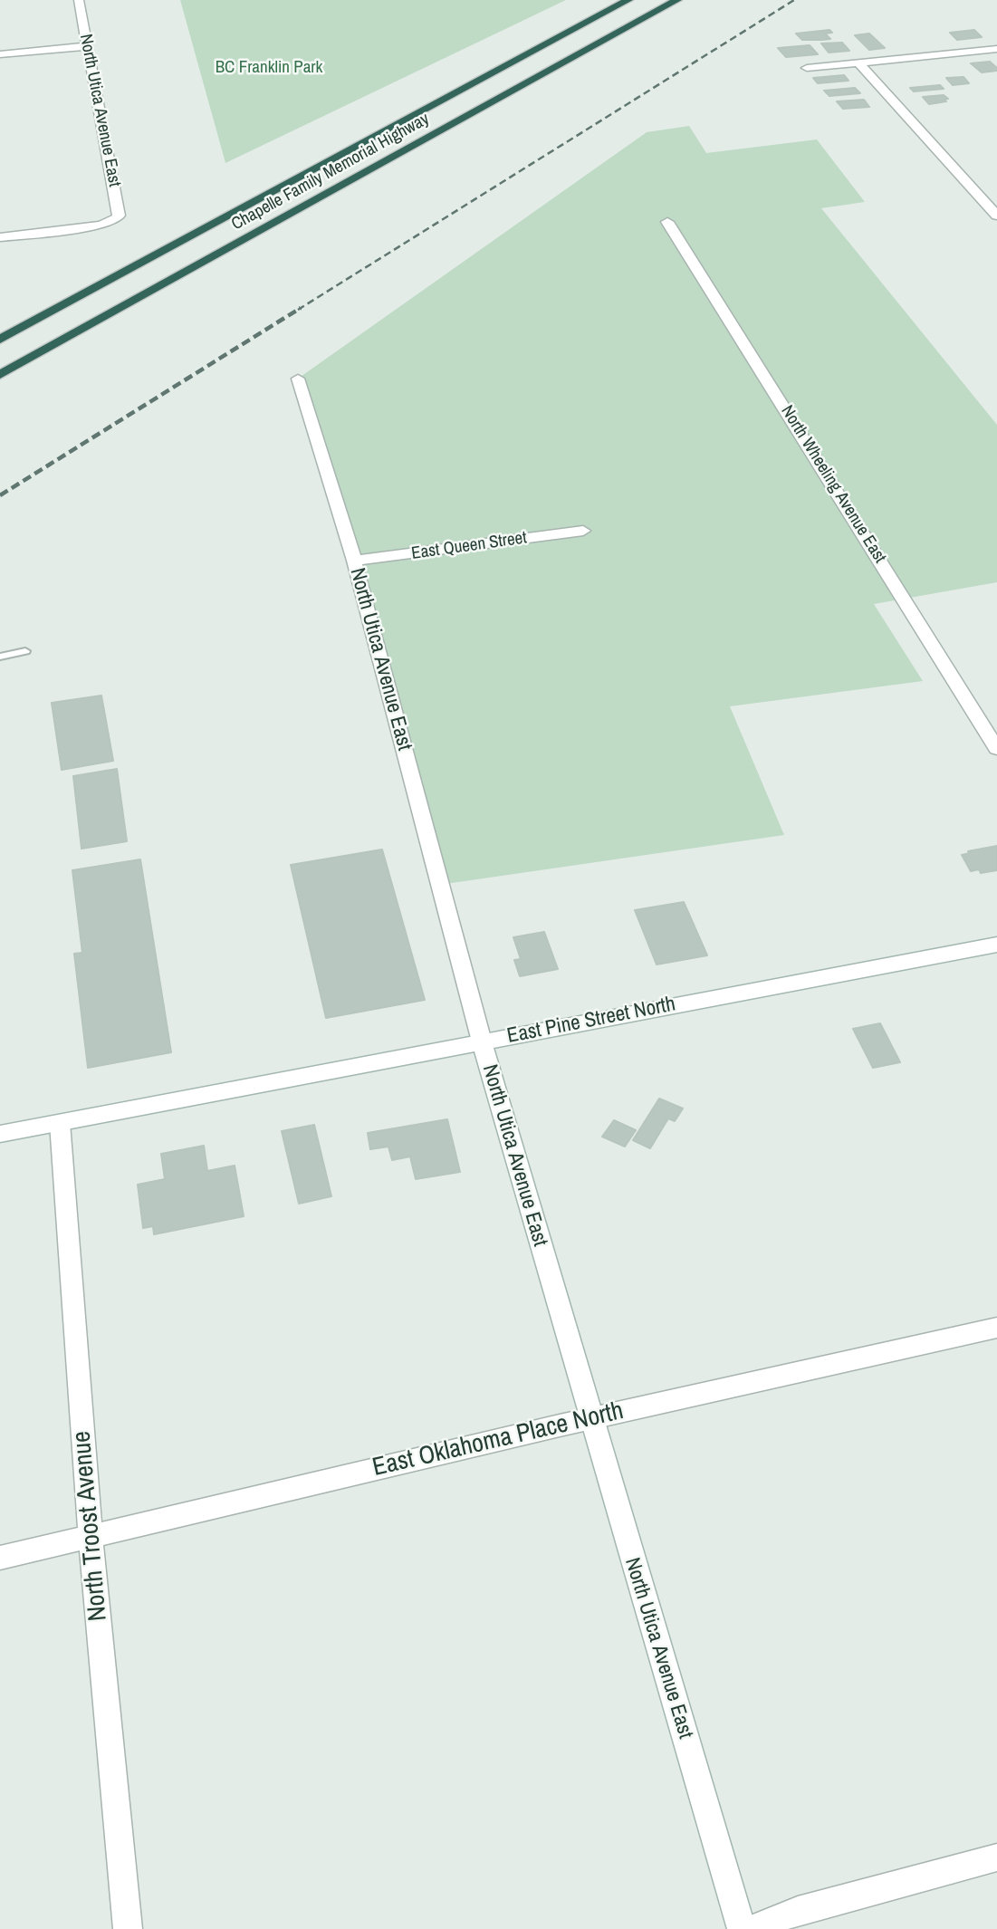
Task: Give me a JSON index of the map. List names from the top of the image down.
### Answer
{
  "streets": {
    "highway": ["Chapelle Family Memorial Highway"],
    "street": [
      "North Utica Avenue East",
      "North Wheeling Avenue East",
      "East Queen Street",
      "East Pine Street North",
      "East Oklahoma Place North",
      "North Troost Avenue"
    ]
  },
  "crossings": [
    ["North Utica Avenue East", "East Queen Street"],
    ["North Utica Avenue East", "East Pine Street North"],
    ["North Utica Avenue East", "East Oklahoma Place North"],
    ["East Pine Street North", "North Troost Avenue"],
    ["East Oklahoma Place North", "North Troost Avenue"]
  ],
  "parks": ["BC Franklin Park"]
}
